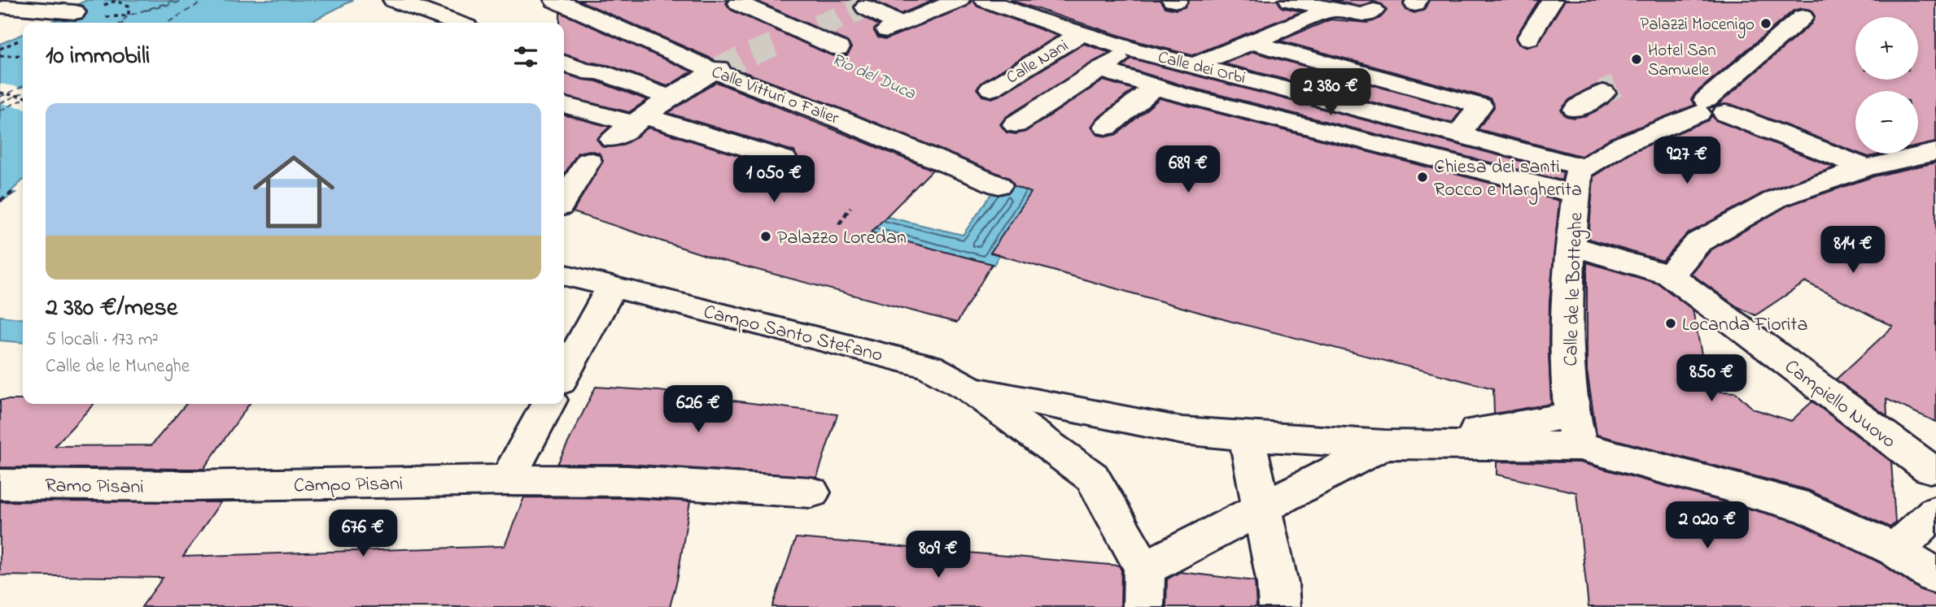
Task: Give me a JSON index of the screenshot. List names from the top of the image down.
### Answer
{
  "streets": {
    "street": [
      "Calle Nani",
      "Calle dei Orbi",
      "Calle Vitturi o Falier",
      "Calle de le Botteghe",
      "Campo Santo Stefano",
      "Campiello Nuovo",
      "Campo Pisani",
      "Ramo Pisani"
    ]
  },
  "crossings": [
    ["Calle Nani", "Calle dei Orbi"],
    ["Calle dei Orbi", "Calle de le Botteghe"],
    ["Calle de le Botteghe", "Campo Santo Stefano"],
    ["Calle de le Botteghe", "Campiello Nuovo"],
    ["Campo Pisani", "Ramo Pisani"]
  ],
  "water": ["Rio del Duca"],
  "places": [
    "Palazzi Mocenigo",
    "Hotel San Samuele",
    "Chiesa dei santi Rocco e Margherita",
    "Palazzo Loredan",
    "Locanda Fiorita"
  ],
  "page": {
    "map_buttons": ["+", "−"],
    "heading": "10 immobili",
    "price": [
      "2 380 €",
      "927 €",
      "689 €",
      "1 050 €",
      "814 €",
      "850 €",
      "626 €",
      "2 020 €",
      "676 €",
      "809 €"
    ],
    "list": [
      {
        "name": "2 380 €/mese",
        "note": "5 locali · 173 m² · Calle de le Muneghe"
      }
    ]
  }
}
